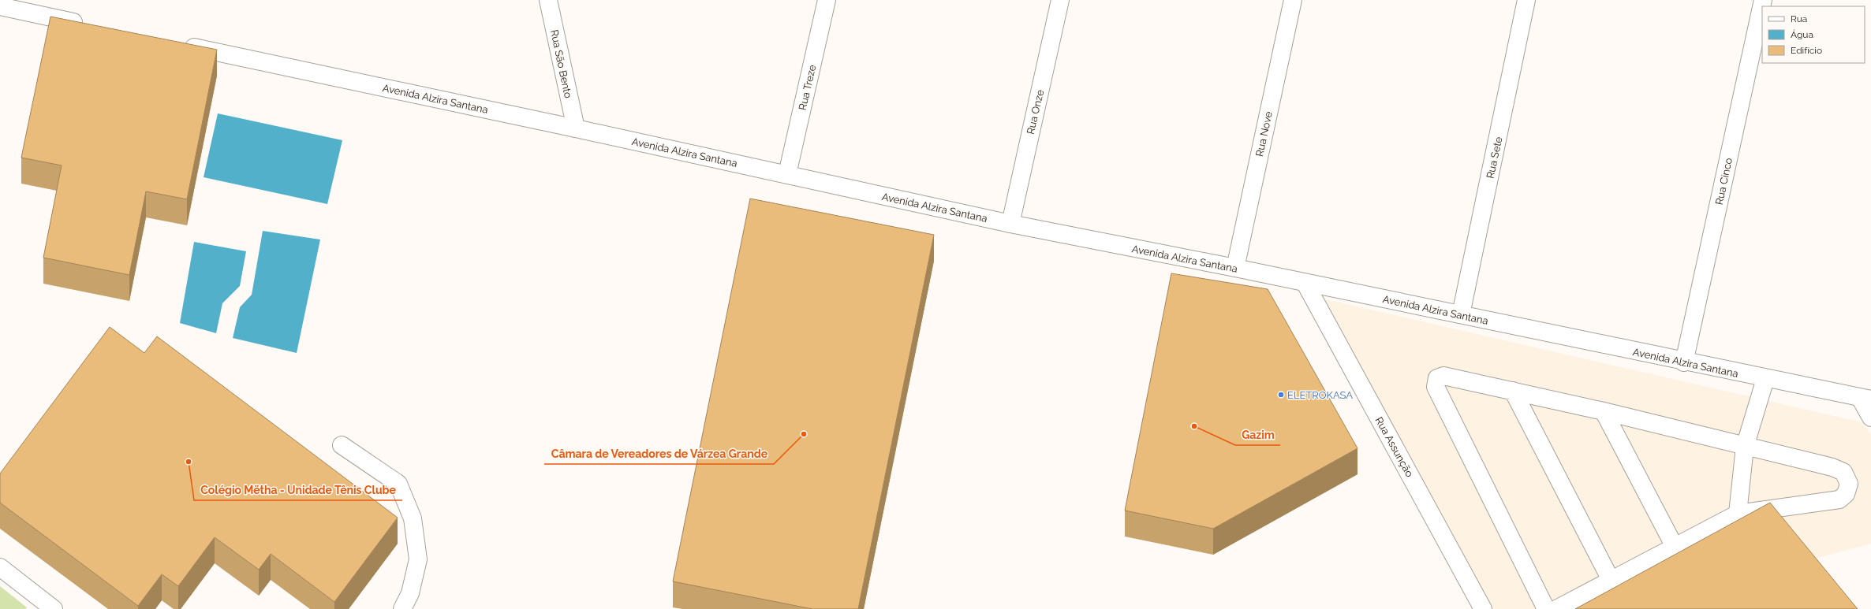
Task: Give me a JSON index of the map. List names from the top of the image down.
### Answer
{
  "streets": {
    "street": [
      "Rua São Bento",
      "Rua Treze",
      "Avenida Alzira Santana",
      "Rua Onze",
      "Rua Nove",
      "Rua Sete",
      "Rua Cinco",
      "Rua Assunção"
    ]
  },
  "crossings": [
    ["Rua São Bento", "Avenida Alzira Santana"],
    ["Rua Treze", "Avenida Alzira Santana"],
    ["Avenida Alzira Santana", "Rua Onze"],
    ["Avenida Alzira Santana", "Rua Nove"],
    ["Avenida Alzira Santana", "Rua Sete"],
    ["Avenida Alzira Santana", "Rua Cinco"],
    ["Avenida Alzira Santana", "Rua Assunção"]
  ],
  "places": [
    "ELETROKASA",
    "Gazim",
    "Câmara de Vereadores de Várzea Grande",
    "Colégio Mëtha - Unidade Tênis Clube"
  ],
  "legend": ["Rua", "Água", "Edifício"]
}
